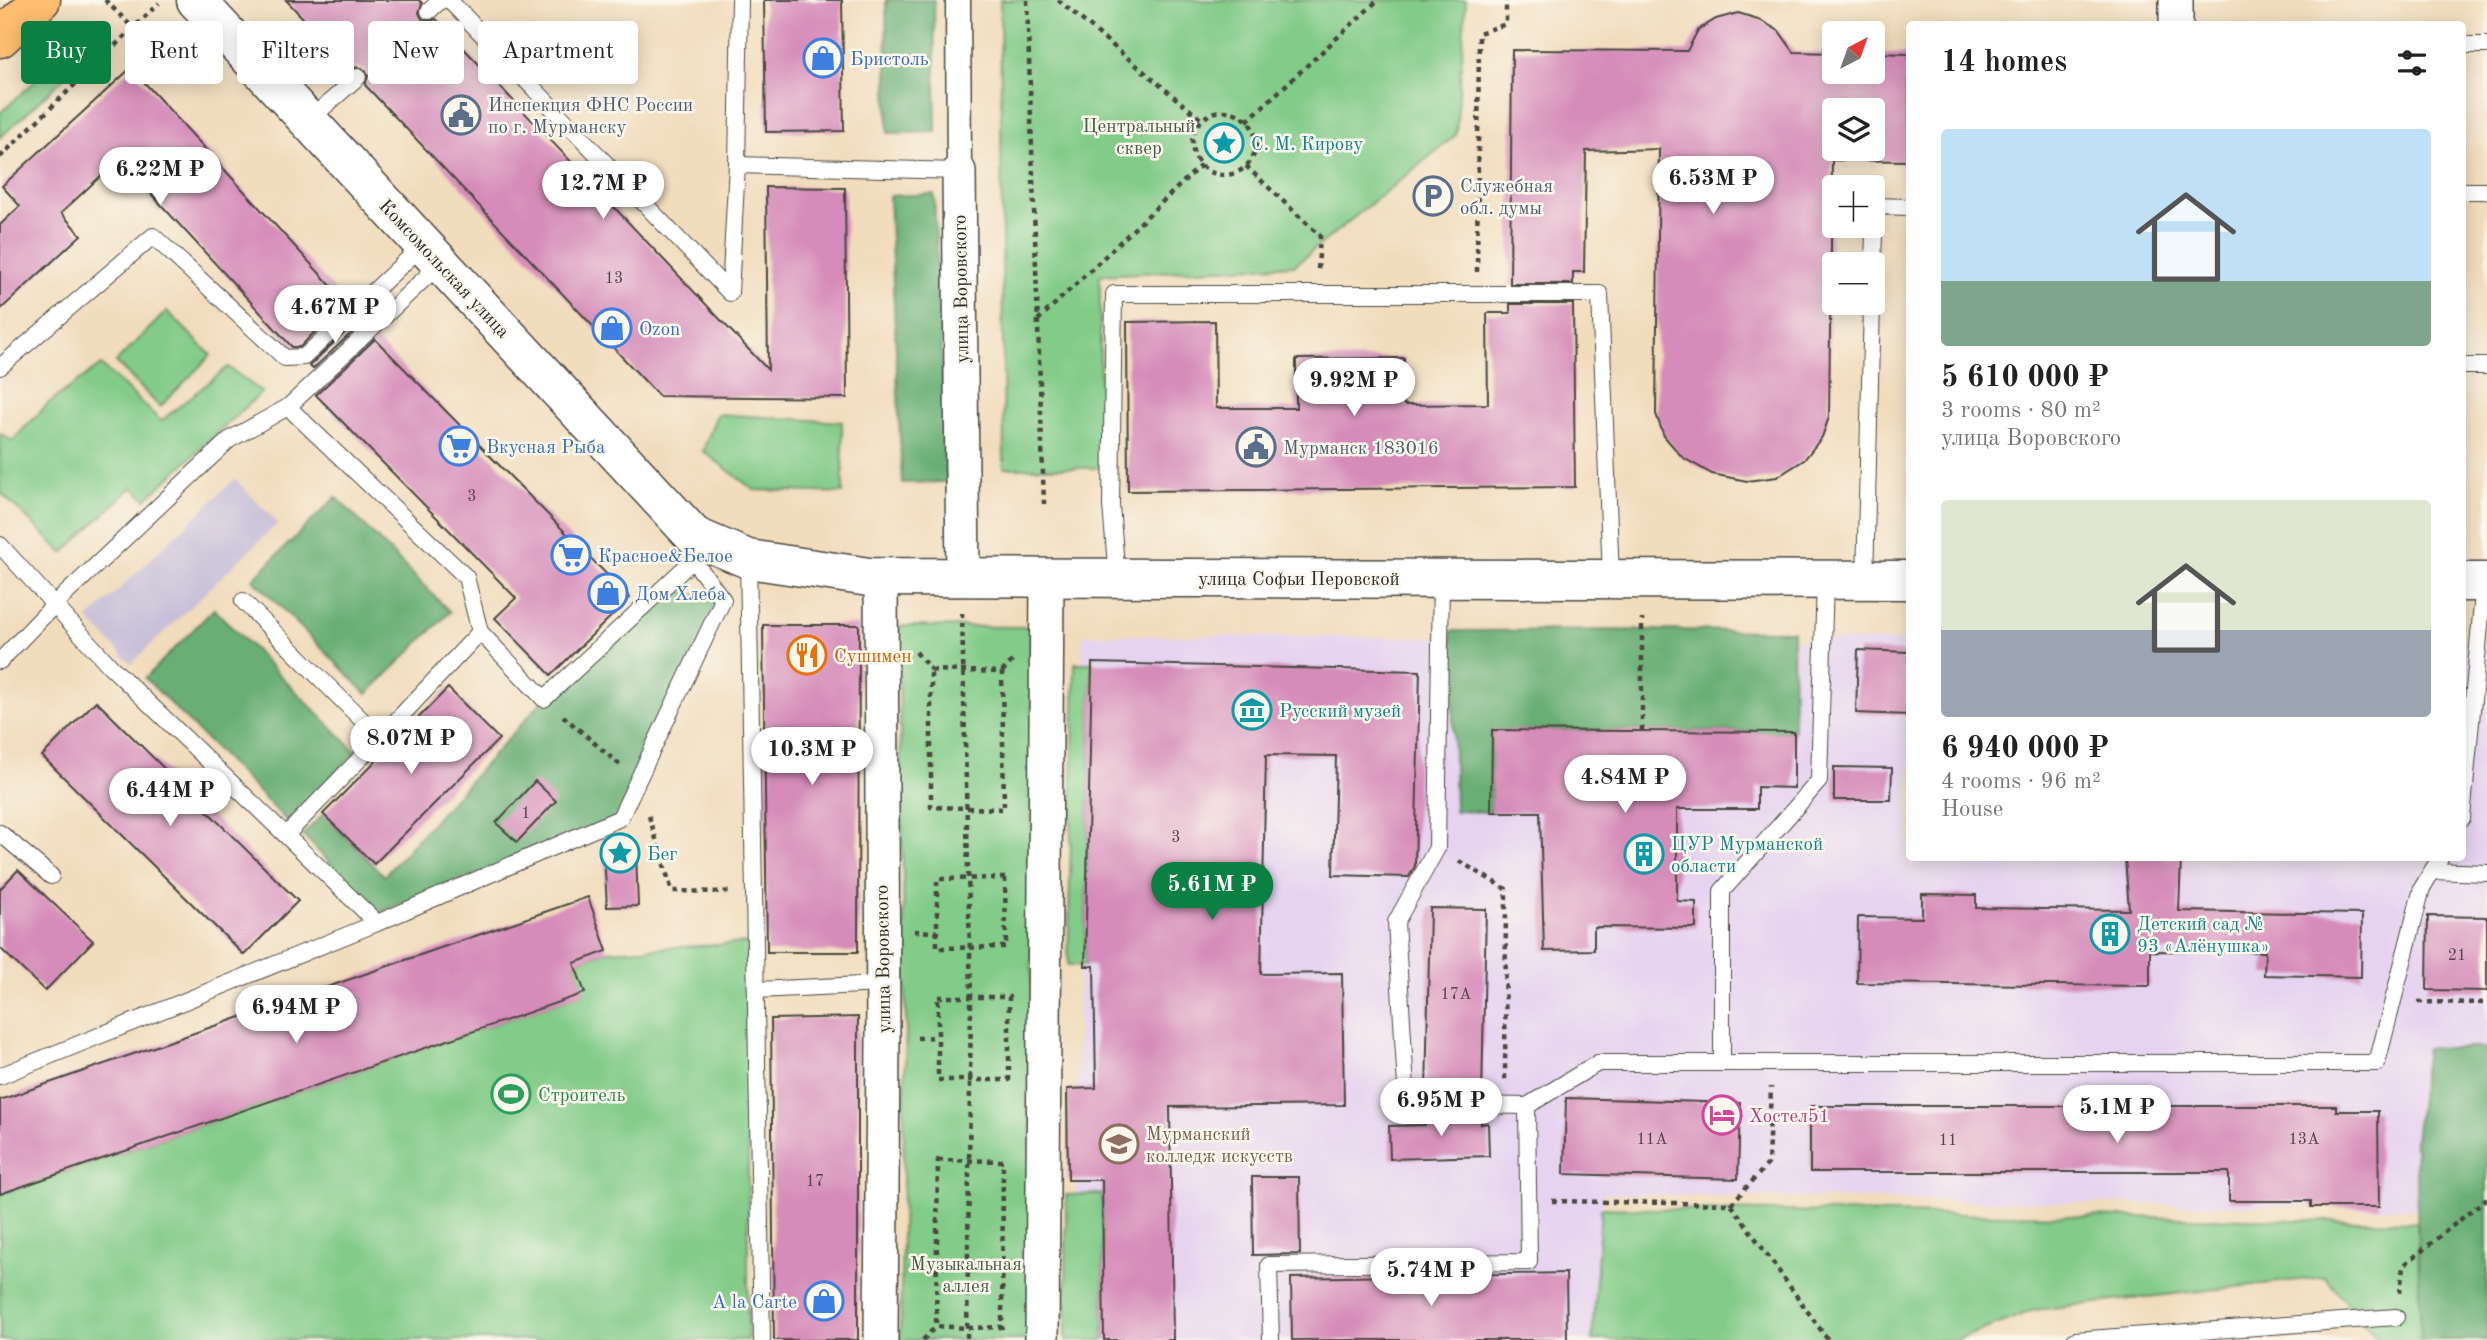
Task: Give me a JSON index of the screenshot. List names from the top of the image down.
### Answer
{
  "streets": {
    "street": ["Комсомольская улица", "улица Воровского", "улица Софьи Перовской"]
  },
  "crossings": [
    ["Комсомольская улица", "улица Софьи Перовской"],
    ["улица Воровского", "улица Софьи Перовской"]
  ],
  "parks": ["Центральный сквер", "Музыкальная аллея"],
  "places": {
    "shop": [
      "Бристоль",
      "Ozon",
      "Дом Хлеба",
      "A la Carte"
    ],
    "public building": ["Инспекция ФНС России по г. Мурманску", "Мурманск 183016"],
    "place": ["С. М. Кирову", "Бег"],
    "parking": ["Служебная обл. думы"],
    "supermarket": ["Вкусная Рыба", "Красное&Белое"],
    "restaurant": ["Сушимен"],
    "museum": ["Русский музей"],
    "building": ["ЦУР Мурманской области", "Детский сад № 93 «Алёнушка»"],
    "sports": ["Строитель"],
    "hotel": ["Хостел51"],
    "school or university": ["Мурманский колледж искусств"]
  },
  "house_numbers": [
    "13",
    "3",
    "1",
    "3",
    "21",
    "17А",
    "11А",
    "13А",
    "11",
    "17"
  ],
  "north": "top right",
  "page": {
    "map_buttons": ["+", "−"],
    "chip": [
      "Buy",
      "Rent",
      "Filters",
      "New",
      "Apartment"
    ],
    "heading": "14 homes",
    "list": [
      {
        "name": "5 610 000 ₽",
        "note": "3 rooms · 80 m² · улица Воровского"
      },
      {
        "name": "6 940 000 ₽",
        "note": "4 rooms · 96 m² · House"
      }
    ],
    "price": [
      "6.22M ₽",
      "6.53M ₽",
      "12.7M ₽",
      "4.67M ₽",
      "9.92M ₽",
      "8.07M ₽",
      "10.3M ₽",
      "4.84M ₽",
      "6.44M ₽",
      "5.61M ₽",
      "6.94M ₽",
      "6.95M ₽",
      "5.1M ₽",
      "5.74M ₽"
    ]
  }
}
